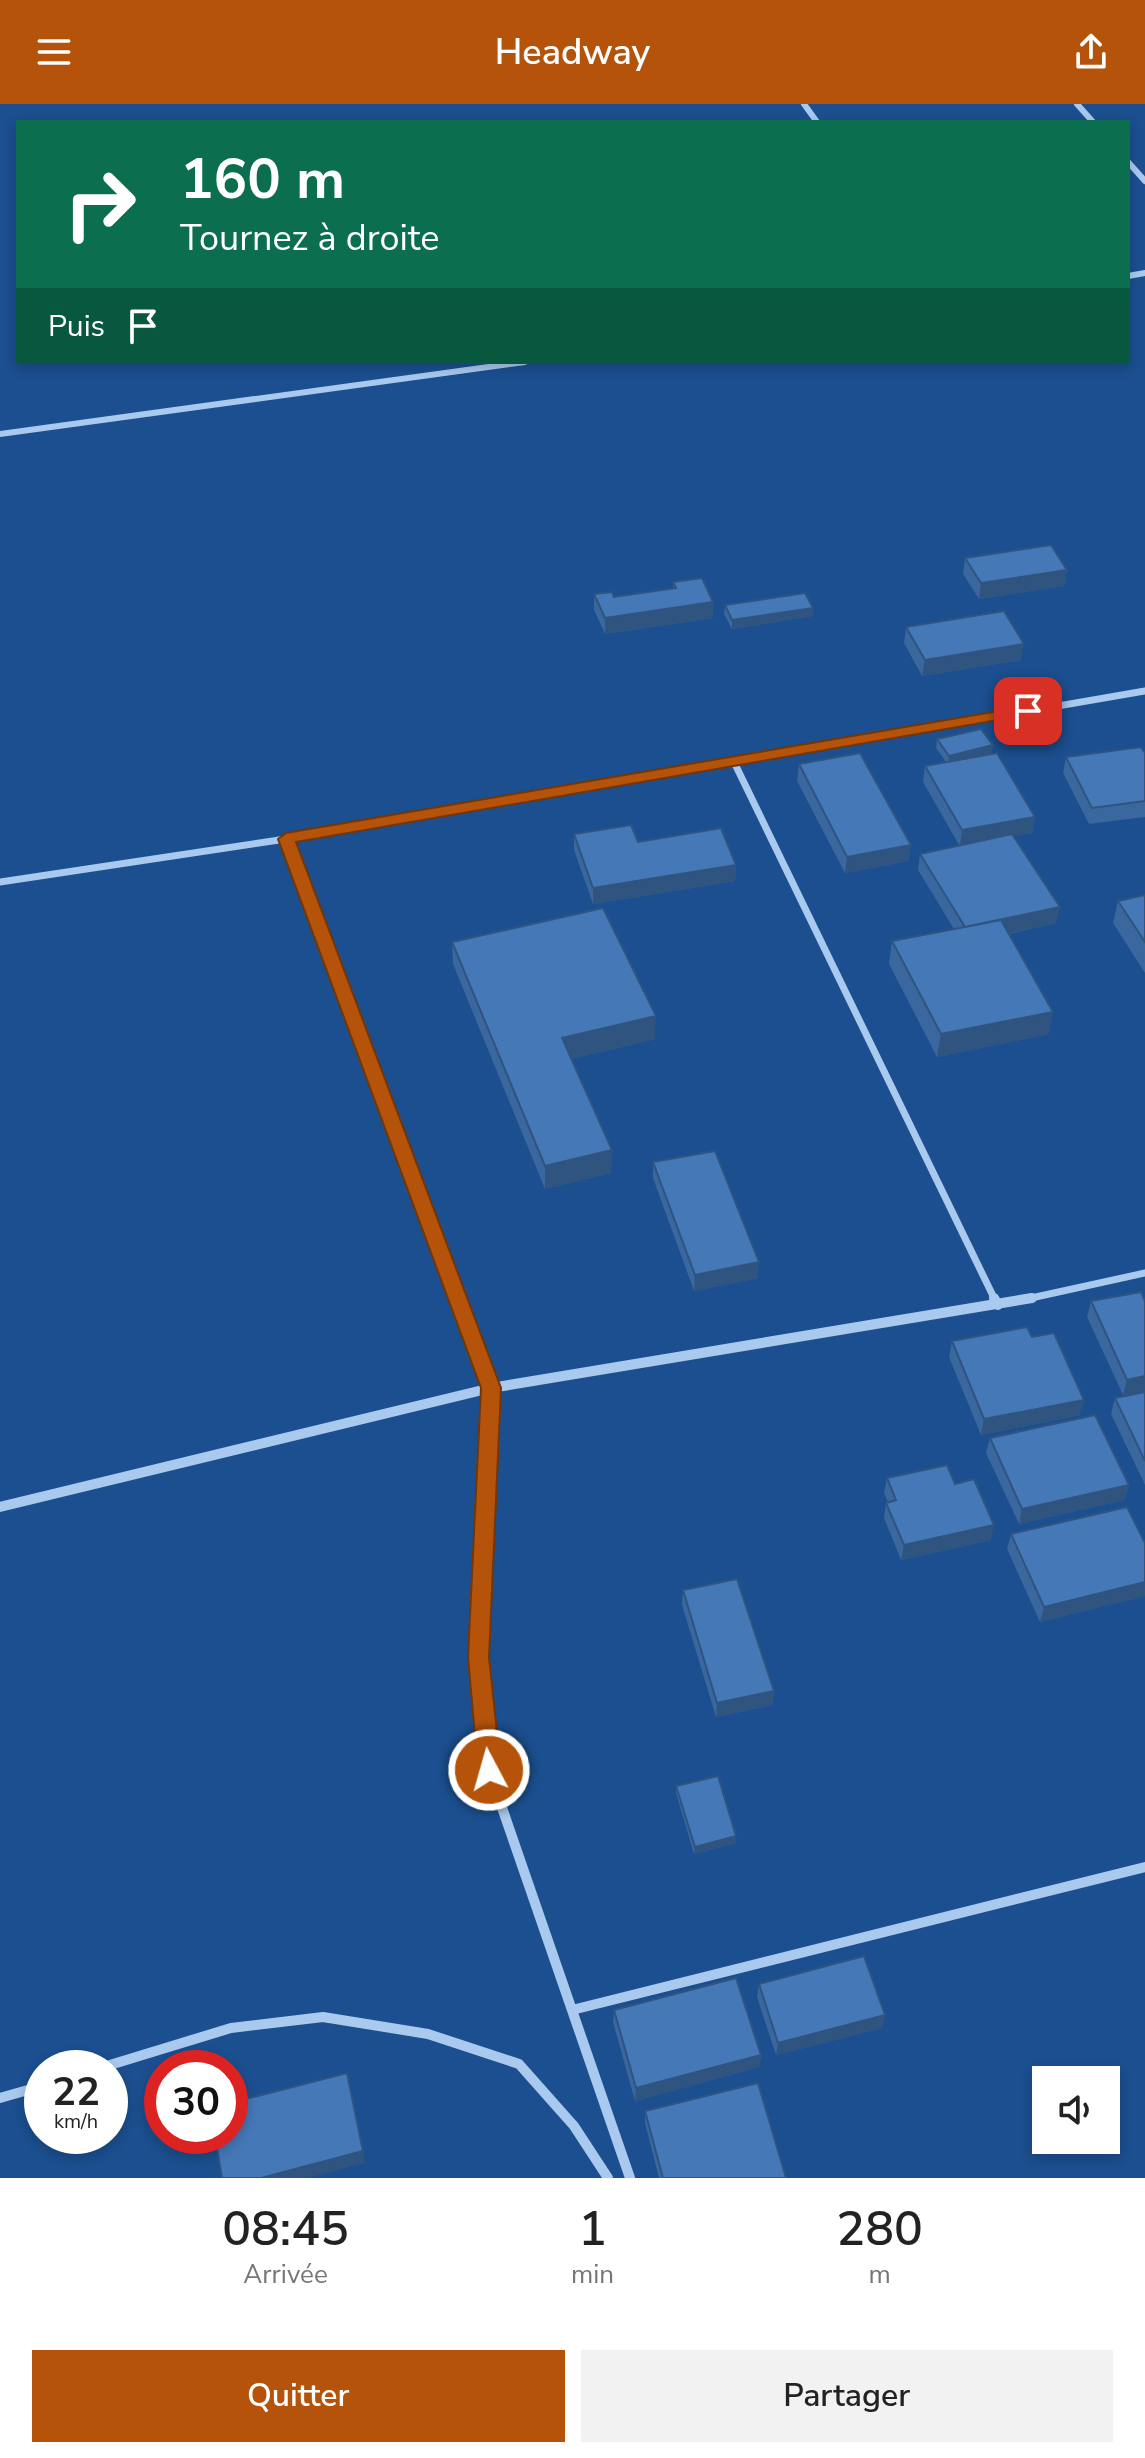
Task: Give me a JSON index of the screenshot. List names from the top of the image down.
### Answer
{
  "page": {
    "header": "Headway",
    "turn": ["160 m", "Tournez à droite"],
    "then": "Puis",
    "speed": "22 km/h",
    "limit": "30",
    "eta": [
      "08:45",
      "Arrivée",
      "1",
      "min",
      "280",
      "m"
    ],
    "buttons": ["Quitter", "Partager"]
  }
}
